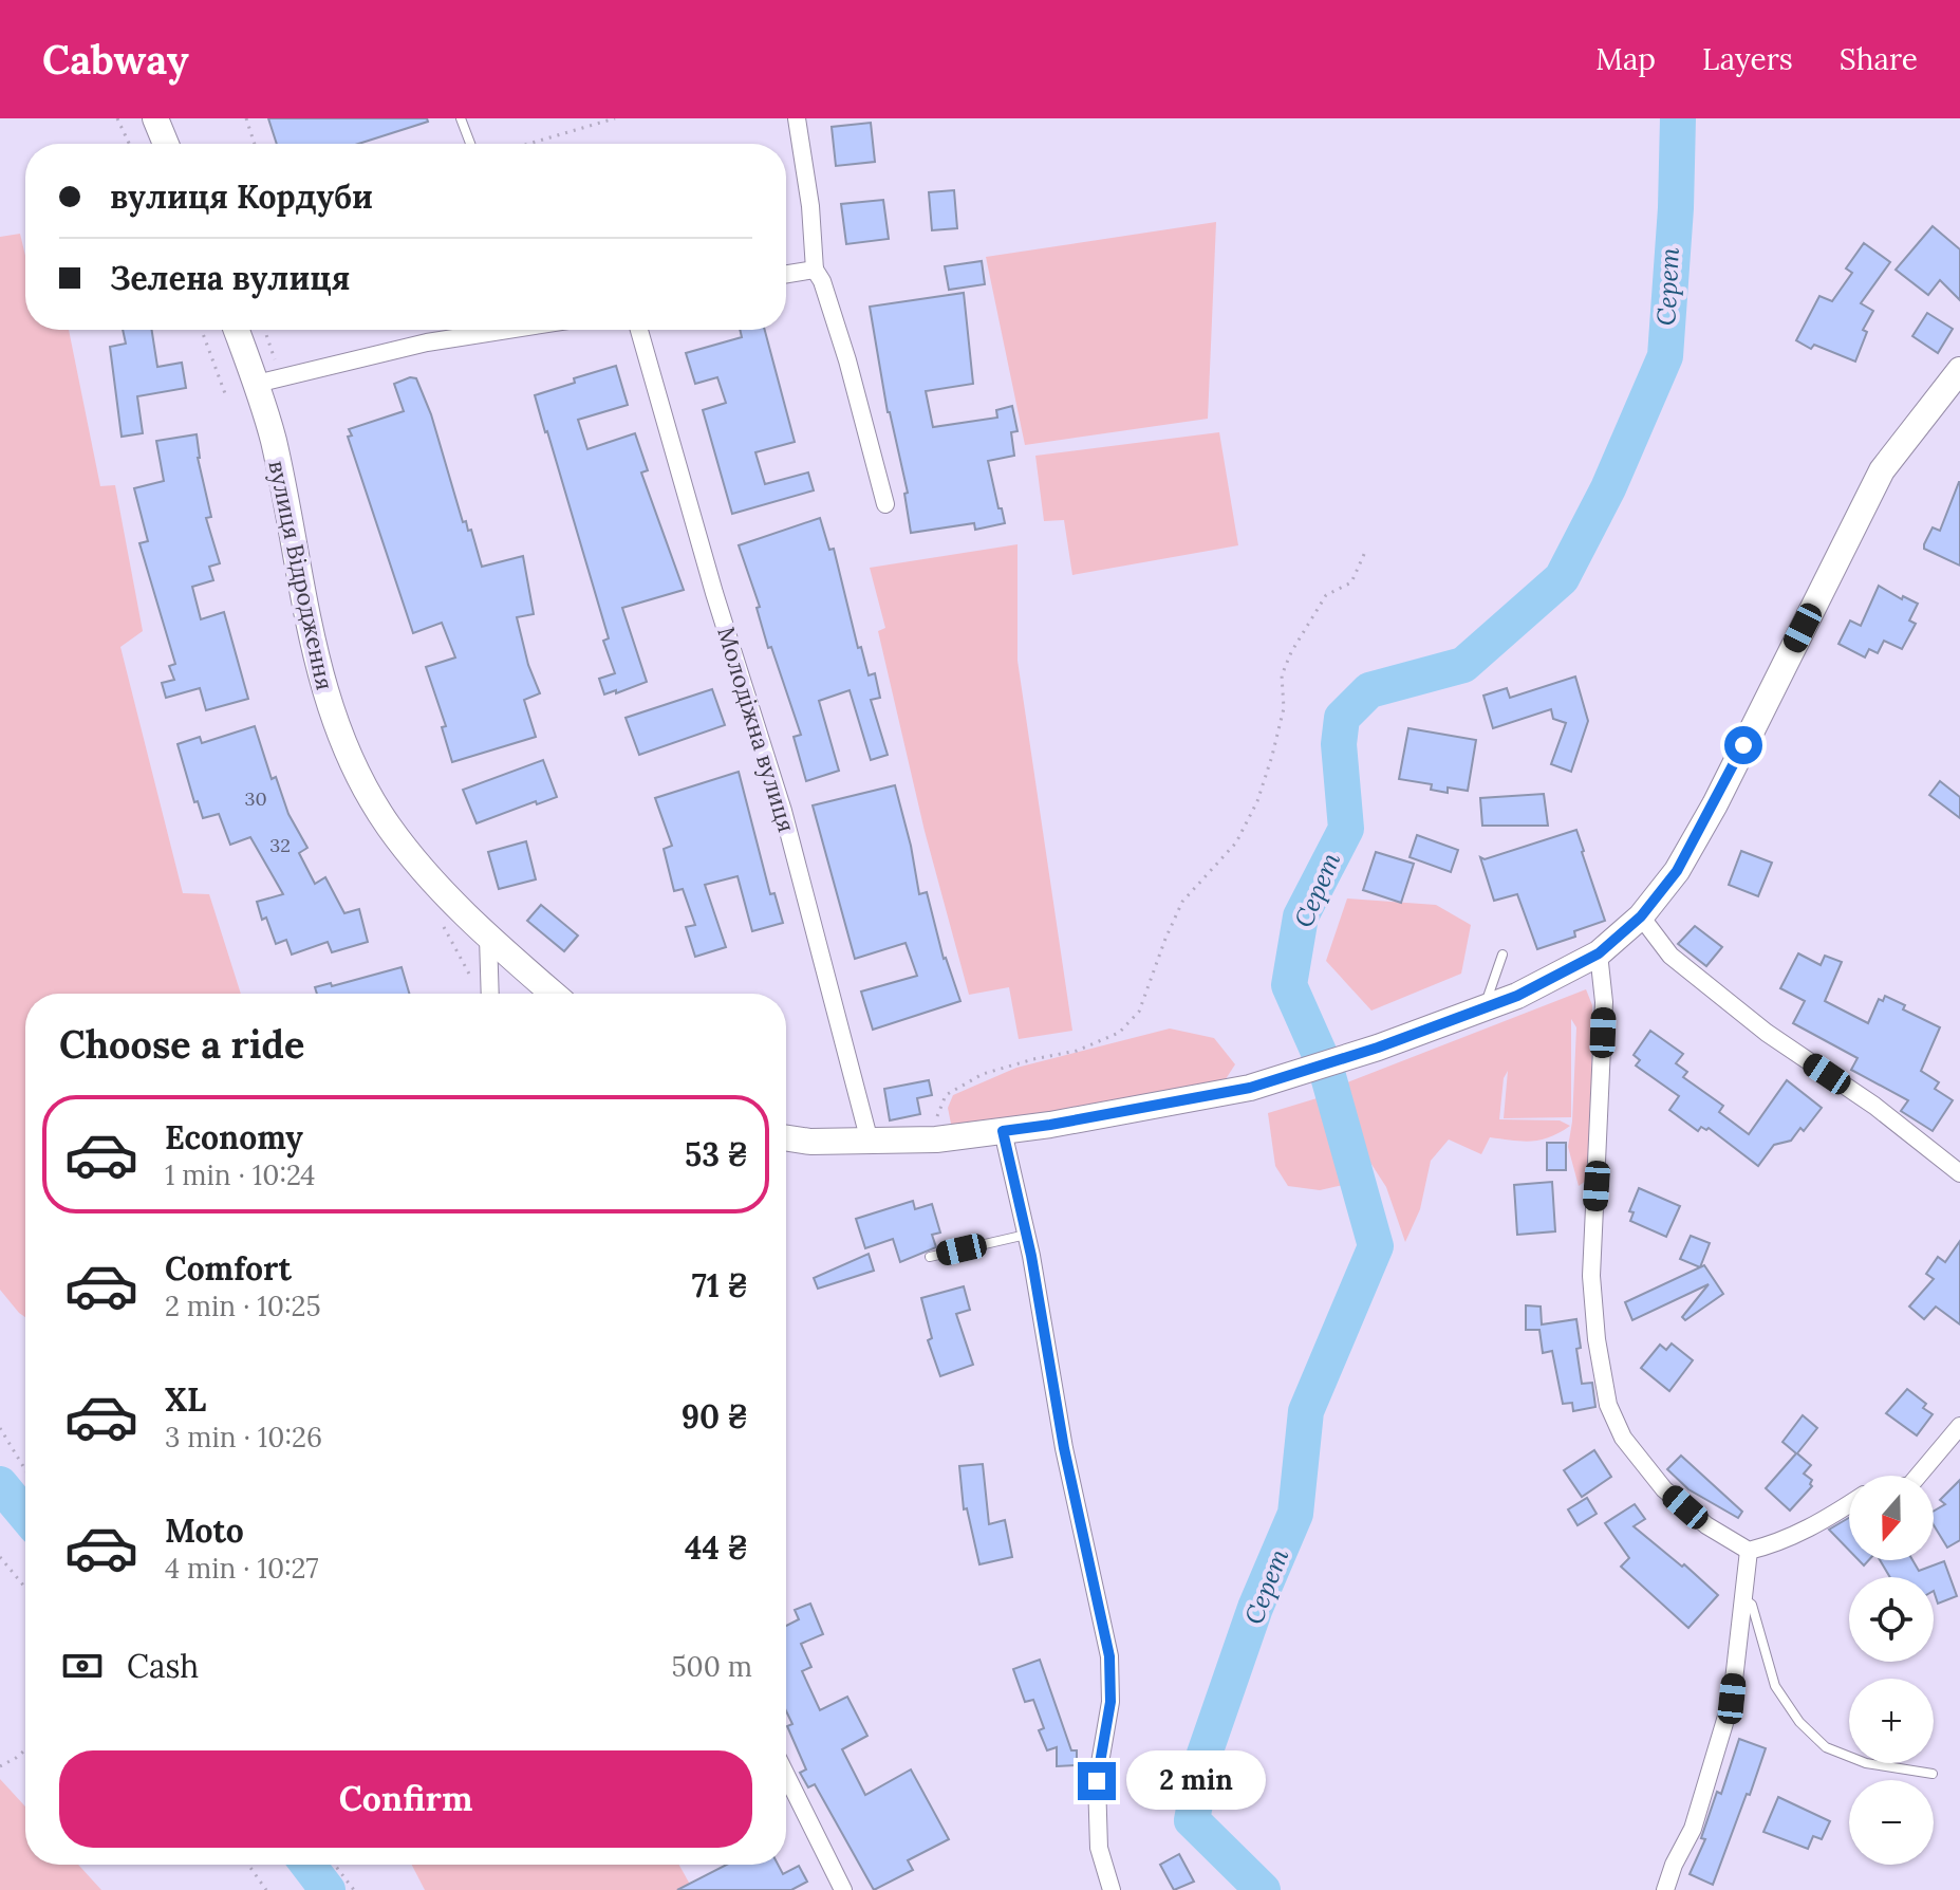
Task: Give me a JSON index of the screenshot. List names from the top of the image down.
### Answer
{
  "streets": {
    "street": ["вулиця Відродження", "Молодіжна вулиця"]
  },
  "water": ["Серет"],
  "house_numbers": ["30", "32"],
  "north": "bottom",
  "page": {
    "header": "Cabway",
    "nav": ["Map", "Layers", "Share"],
    "banner": ["вулиця Кордуби", "Зелена вулиця"],
    "heading": "Choose a ride",
    "list": [
      {
        "name": "Economy",
        "note": "1 min · 10:24",
        "value": "53 ₴"
      },
      {
        "name": "Comfort",
        "note": "2 min · 10:25",
        "value": "71 ₴"
      },
      {
        "name": "XL",
        "note": "3 min · 10:26",
        "value": "90 ₴"
      },
      {
        "name": "Moto",
        "note": "4 min · 10:27",
        "value": "44 ₴"
      }
    ],
    "map_buttons": ["+", "−"],
    "pay": ["Cash", "500 m"],
    "buttons": "Confirm",
    "bubble": "2 min"
  }
}
